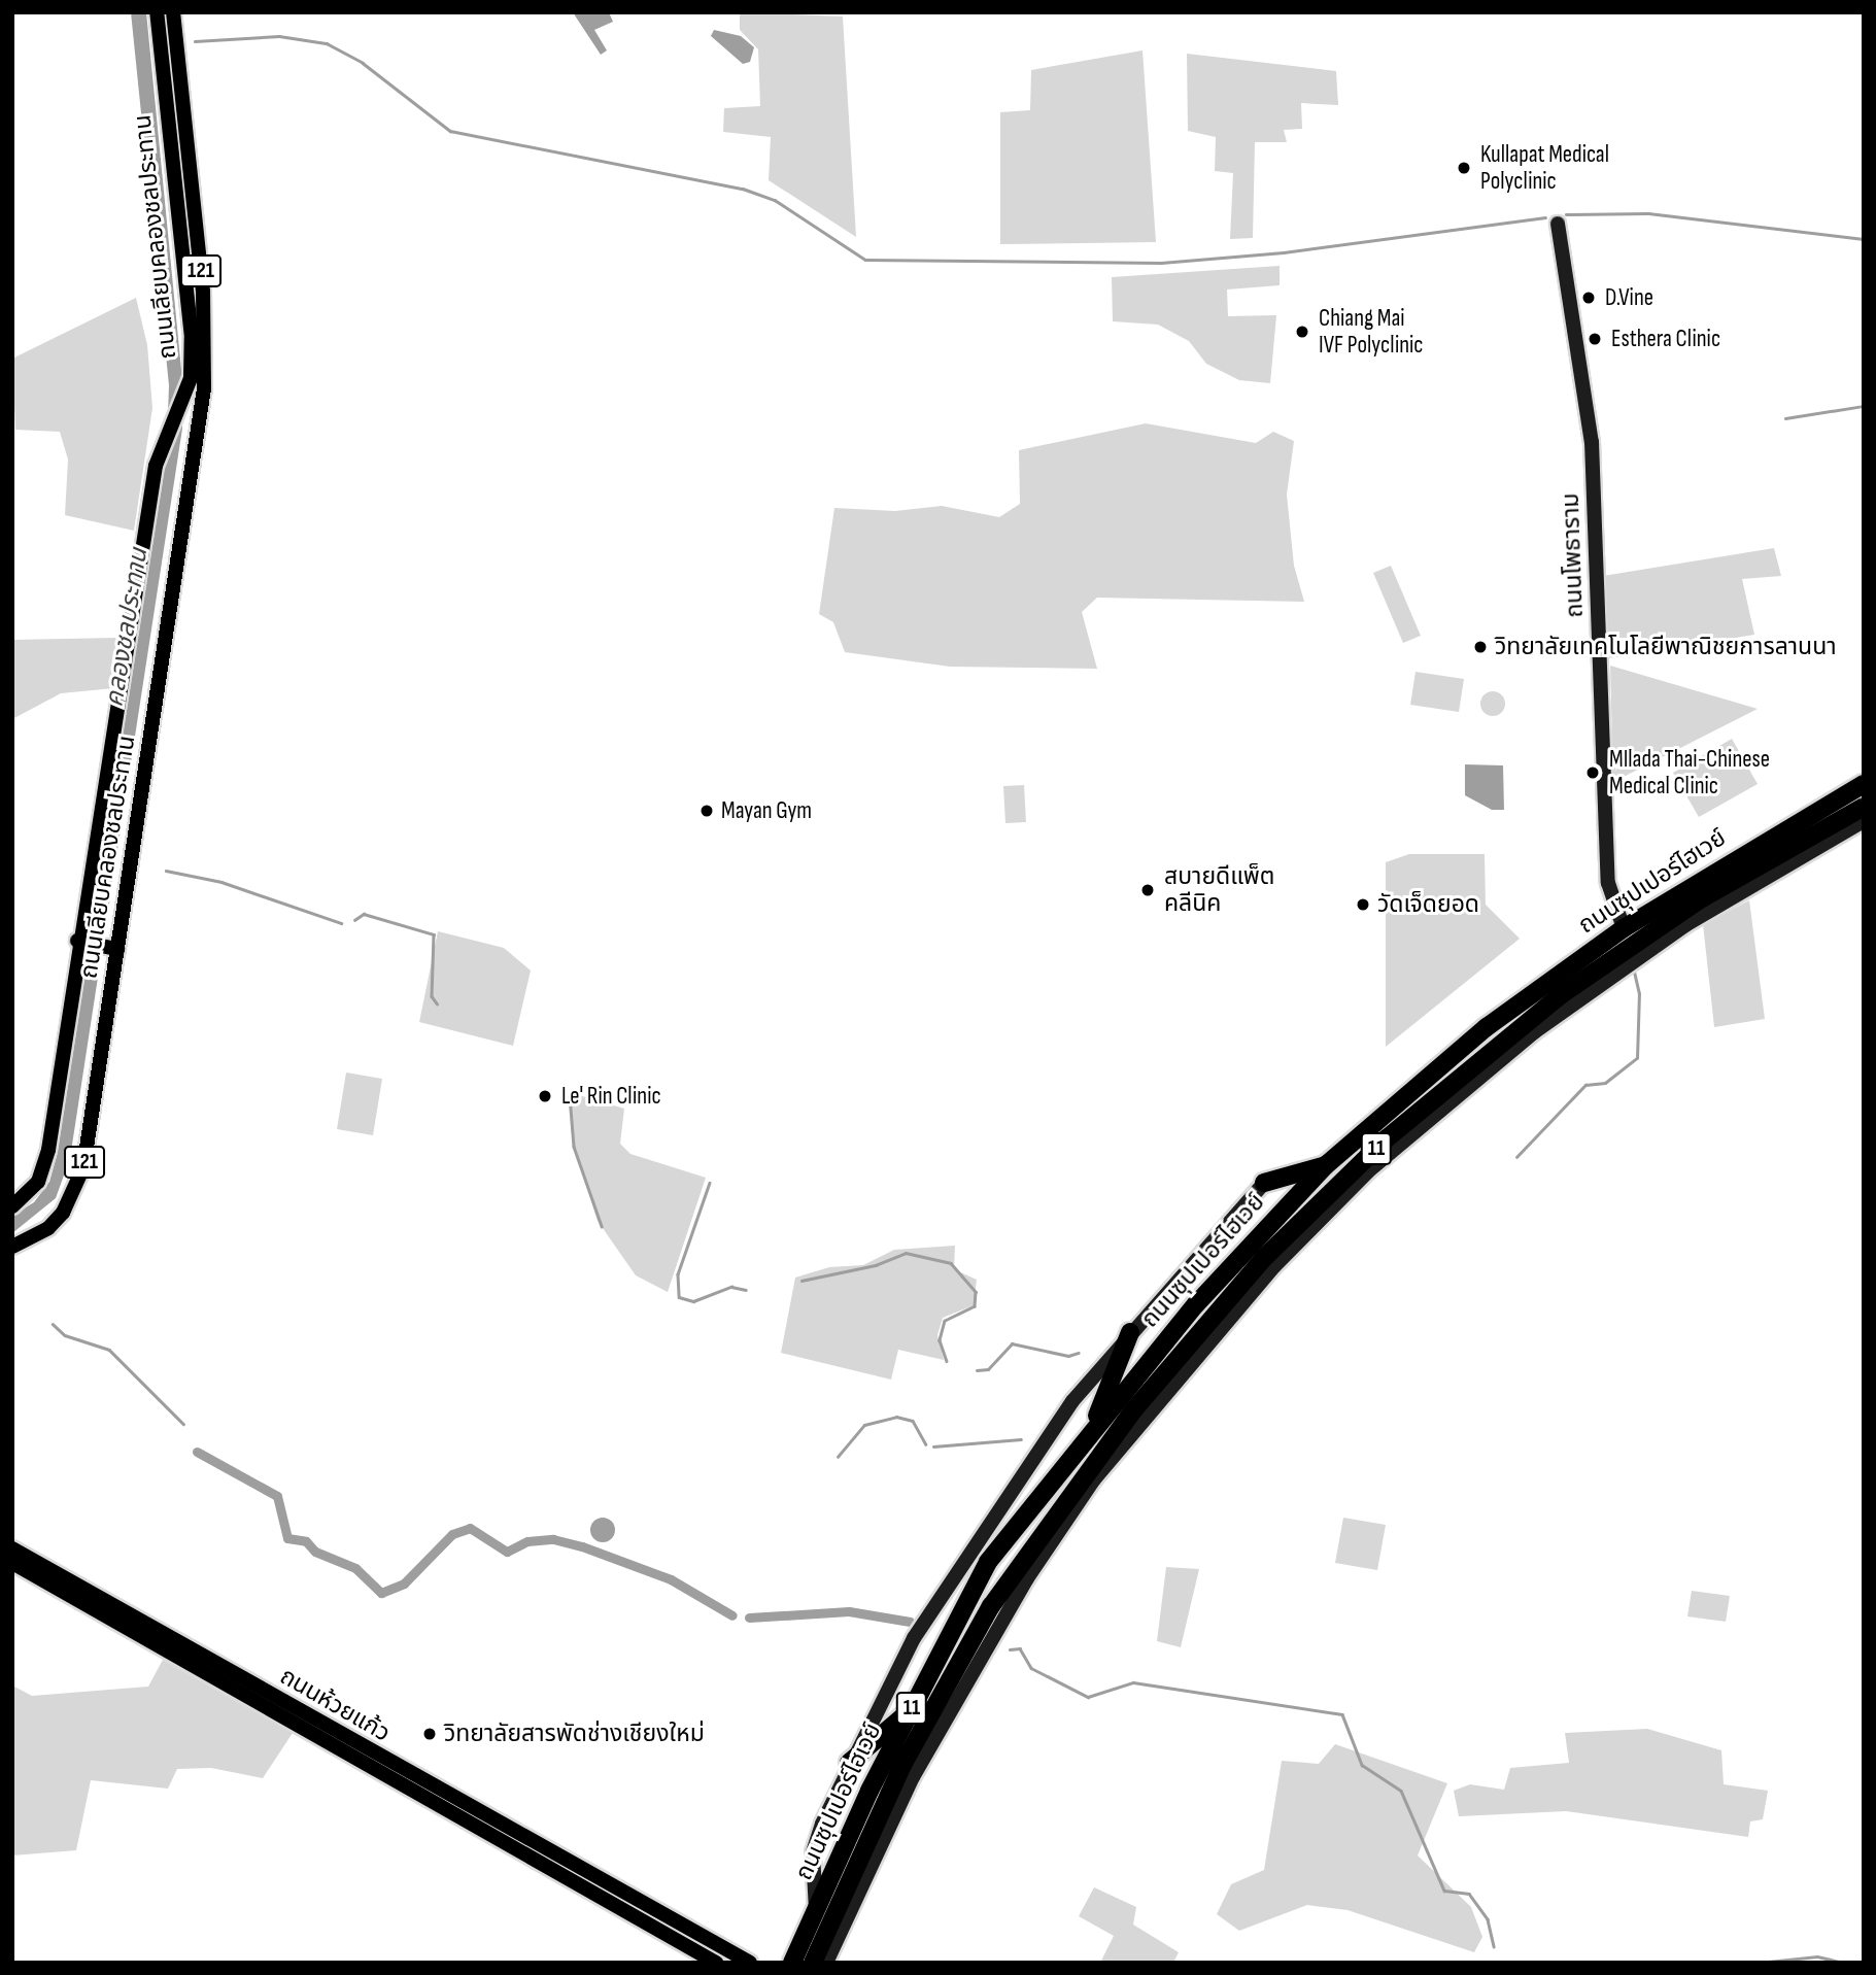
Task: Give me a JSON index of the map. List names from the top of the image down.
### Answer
{
  "streets": {
    "highway": ["ถนนซุปเปอร์ไฮเวย์", "11"],
    "main road": [
      "ถนนเลียบคลองชลประทาน",
      "121",
      "ถนนโพธาราม",
      "ถนนห้วยแก้ว"
    ]
  },
  "crossings": [
    ["ถนนโพธาราม", "ถนนซุปเปอร์ไฮเวย์"]
  ],
  "water": ["คลองชลประทาน"],
  "places": [
    "Kullapat Medical Polyclinic",
    "D.Vine",
    "Chiang Mai IVF Polyclinic",
    "Esthera Clinic",
    "วิทยาลัยเทคโนโลยีพาณิชยการลานนา",
    "MIlada Thai-Chinese Medical Clinic",
    "Mayan Gym",
    "สบายดีแพ็ต คลีนิค",
    "วัดเจ็ดยอด",
    "Le' Rin Clinic",
    "วิทยาลัยสารพัดช่างเชียงใหม่"
  ]
}
